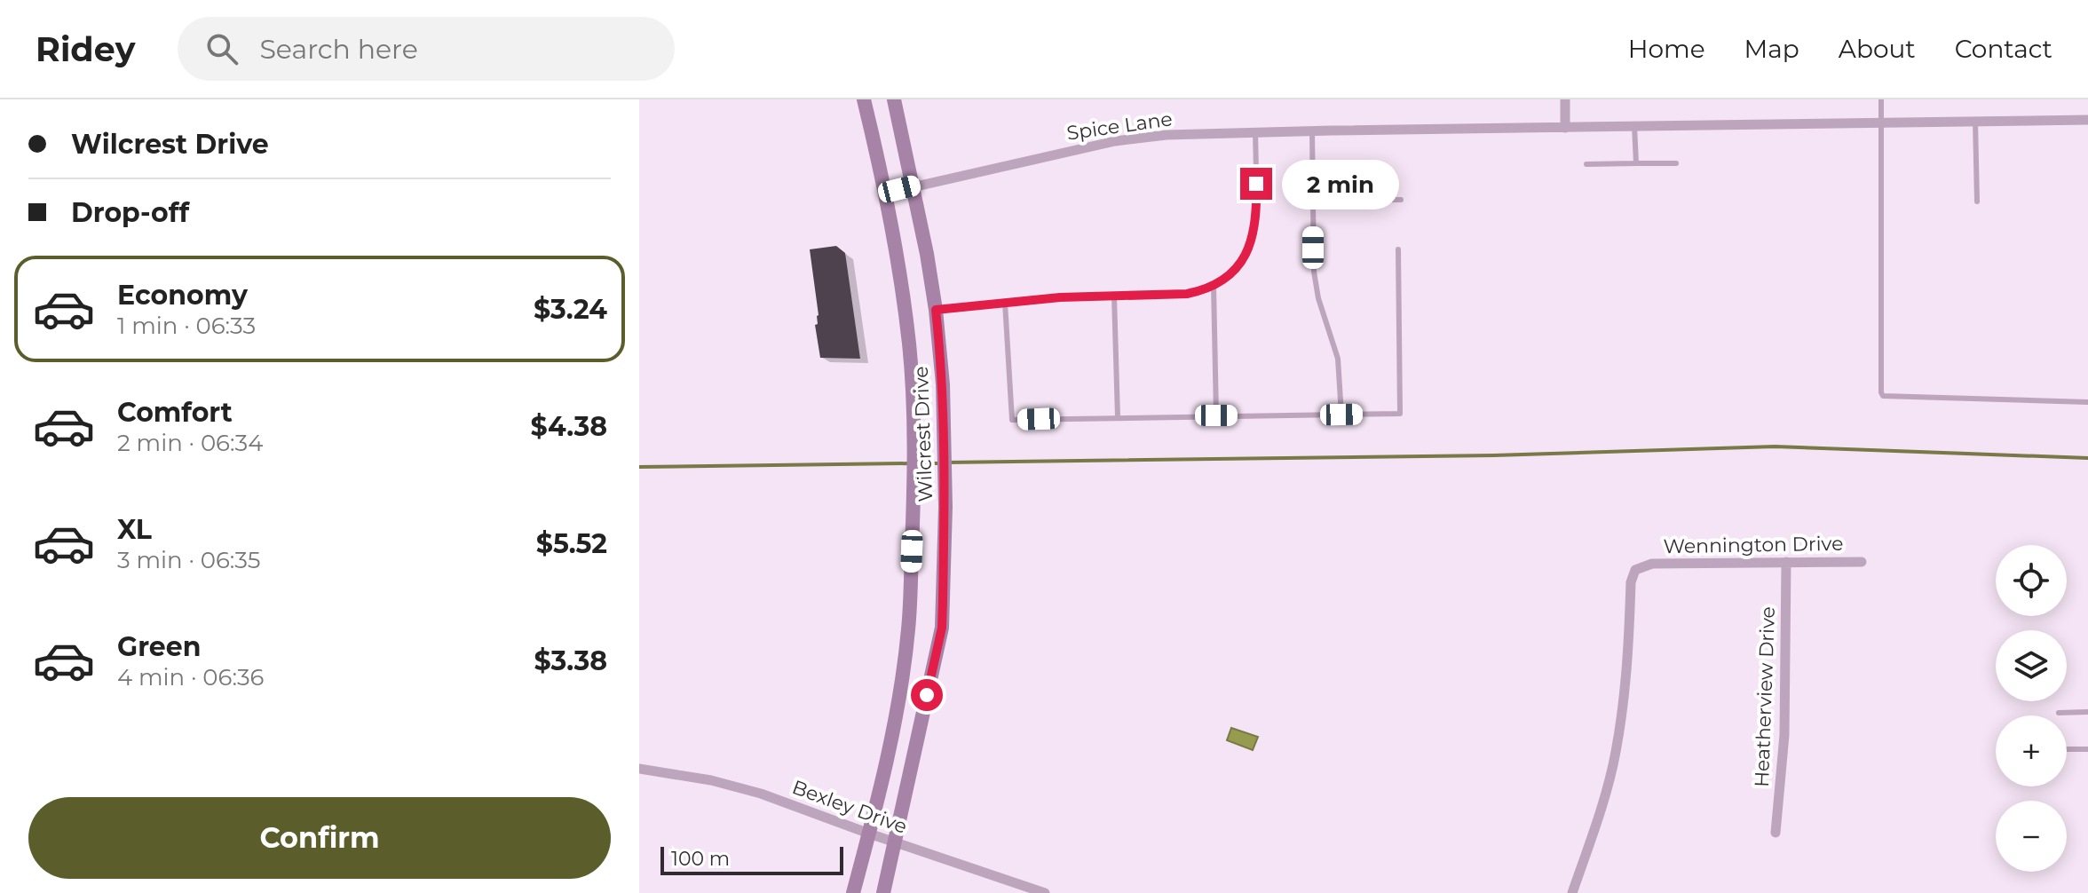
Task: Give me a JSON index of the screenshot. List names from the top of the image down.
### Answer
{
  "streets": {
    "main road": ["Wilcrest Drive"],
    "street": [
      "Spice Lane",
      "Wennington Drive",
      "Heatherview Drive",
      "Bexley Drive"
    ]
  },
  "crossings": [
    ["Spice Lane", "Wilcrest Drive"],
    ["Wilcrest Drive", "Bexley Drive"],
    ["Wennington Drive", "Heatherview Drive"]
  ],
  "scale_bar": "100 m",
  "page": {
    "header": "Ridey",
    "search": "Search here",
    "nav": [
      "Home",
      "Map",
      "About",
      "Contact"
    ],
    "banner": ["Wilcrest Drive", "Drop-off"],
    "bubble": "2 min",
    "list": [
      {
        "name": "Economy",
        "note": "1 min · 06:33",
        "value": "$3.24"
      },
      {
        "name": "Comfort",
        "note": "2 min · 06:34",
        "value": "$4.38"
      },
      {
        "name": "XL",
        "note": "3 min · 06:35",
        "value": "$5.52"
      },
      {
        "name": "Green",
        "note": "4 min · 06:36",
        "value": "$3.38"
      }
    ],
    "map_buttons": ["+", "−"],
    "buttons": "Confirm",
    "scale": "100 m"
  }
}
